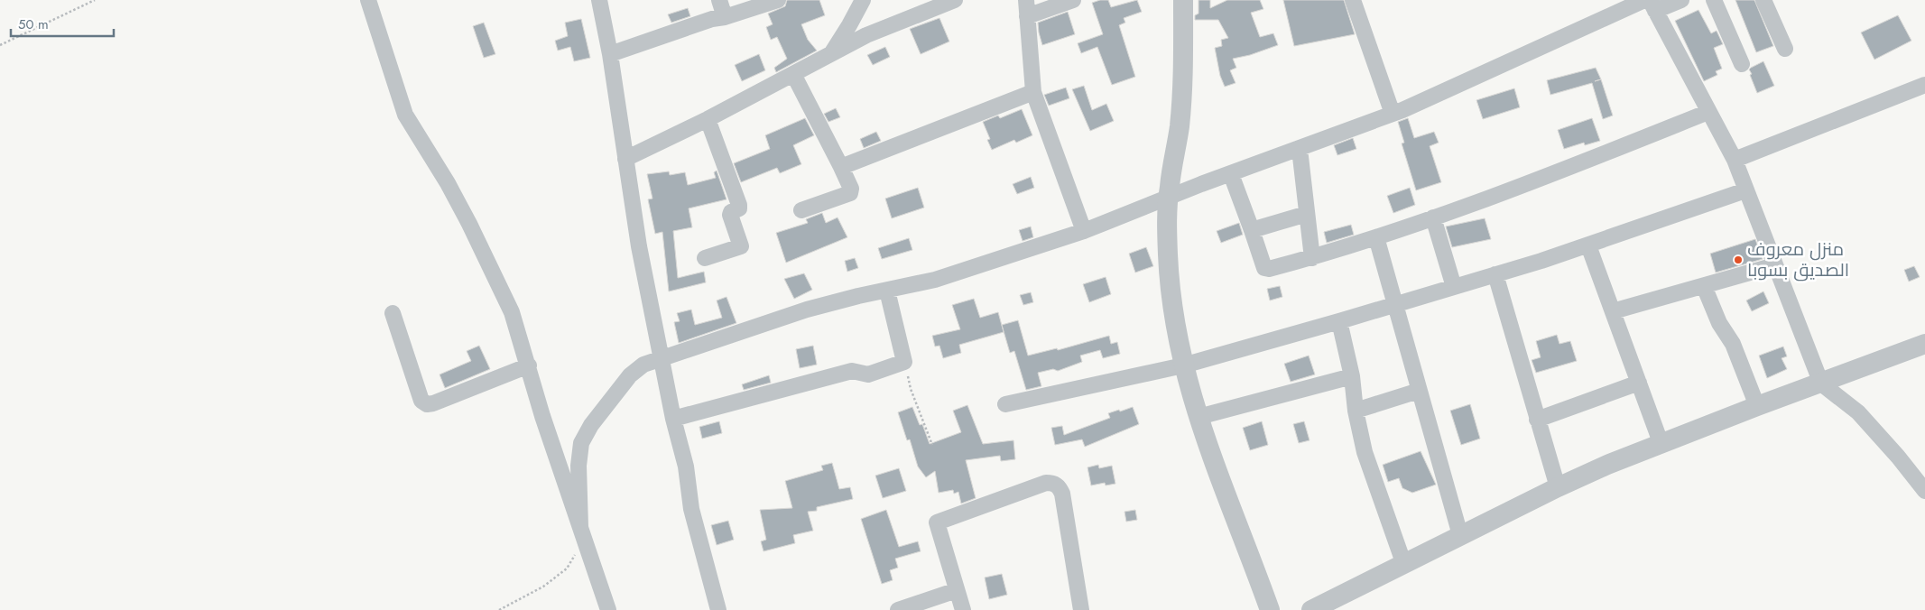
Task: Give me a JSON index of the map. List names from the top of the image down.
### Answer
{
  "places": ["منزل معروف الصديق بسوبا"],
  "scale_bar": "50 m"
}
